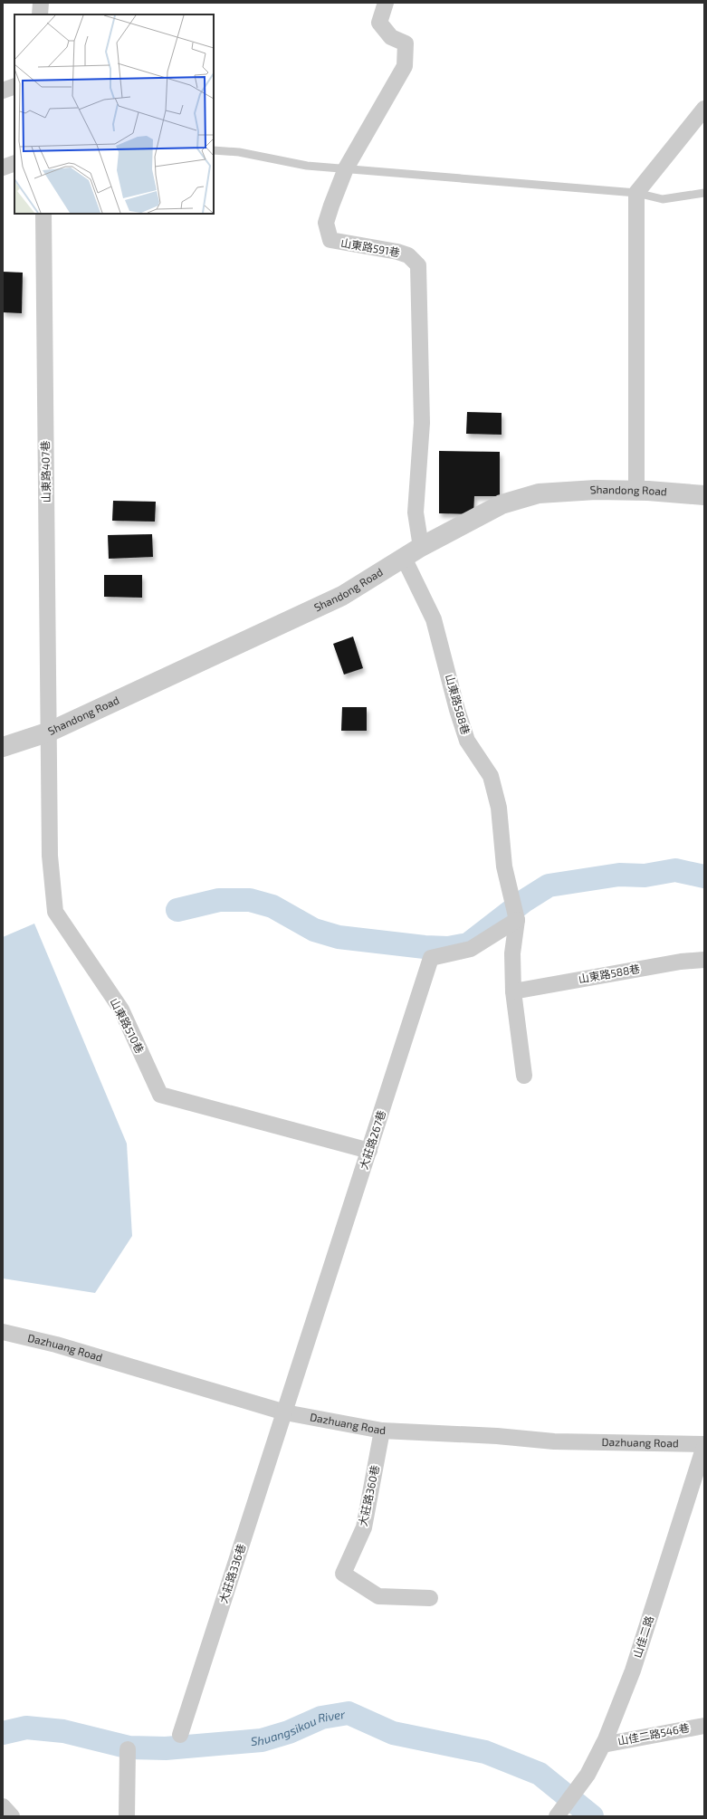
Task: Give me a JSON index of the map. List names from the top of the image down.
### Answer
{
  "streets": {
    "street": [
      "山東路591巷",
      "山東路407巷",
      "Shandong Road",
      "山東路588巷",
      "山東路510巷",
      "大莊路267巷",
      "Dazhuang Road",
      "大莊路360巷",
      "大莊路336巷",
      "山佳二路",
      "山佳二路546巷"
    ]
  },
  "crossings": [
    ["山東路591巷", "Shandong Road"],
    ["山東路407巷", "Shandong Road"],
    ["山東路407巷", "山東路510巷"],
    ["Shandong Road", "山東路588巷"],
    ["Shandong Road", "山東路510巷"],
    ["山東路588巷", "大莊路267巷"],
    ["山東路510巷", "大莊路267巷"],
    ["大莊路267巷", "Dazhuang Road"],
    ["大莊路267巷", "大莊路336巷"],
    ["Dazhuang Road", "大莊路360巷"],
    ["Dazhuang Road", "大莊路336巷"],
    ["Dazhuang Road", "山佳二路"],
    ["山佳二路", "山佳二路546巷"]
  ],
  "water": ["Shuangsikou River"]
}
